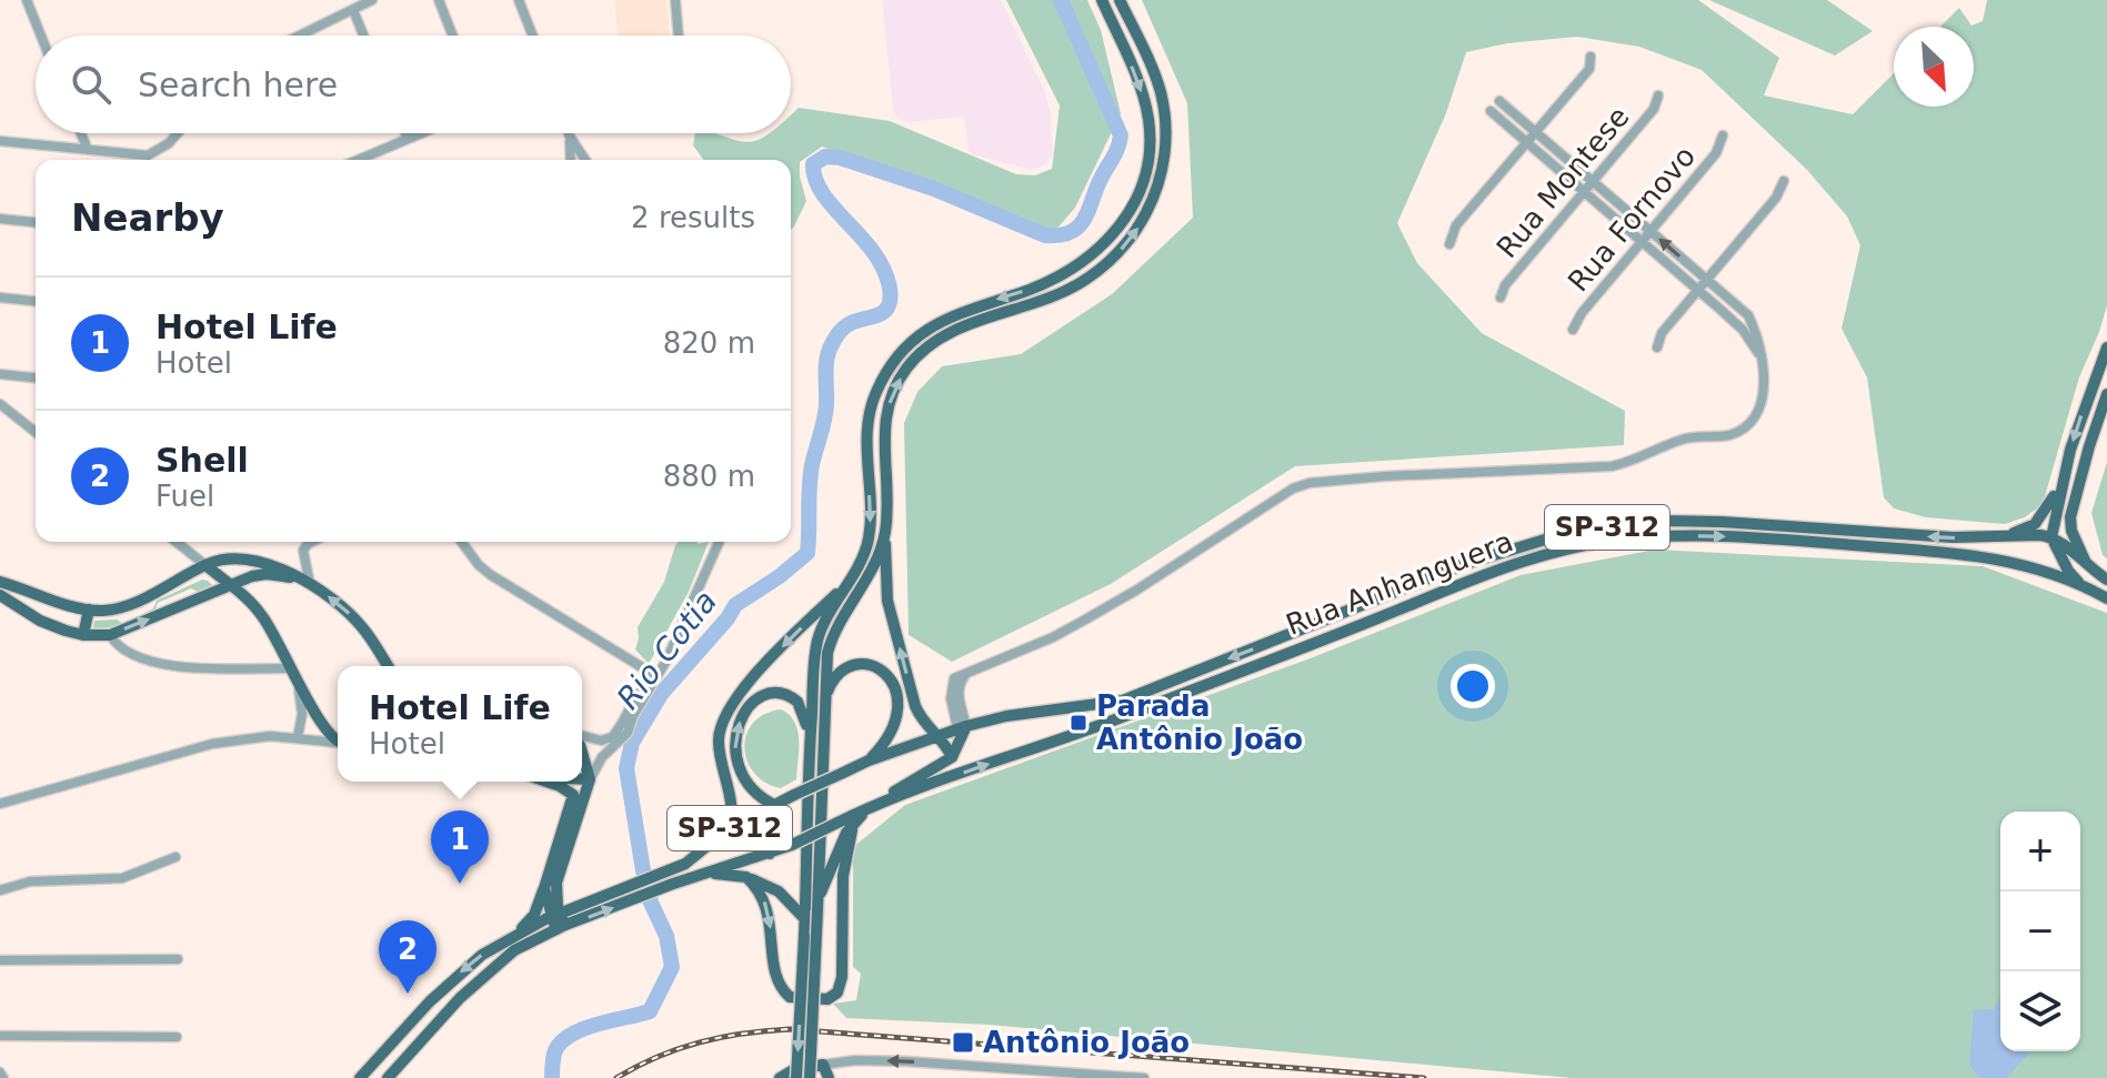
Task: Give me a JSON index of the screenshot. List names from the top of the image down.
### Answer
{
  "streets": {
    "main road": ["SP-312", "Rua Anhanguera"],
    "street": ["Rua Montese", "Rua Fornovo"]
  },
  "crossings": [
    ["SP-312", "Rua Anhanguera"]
  ],
  "water": ["Rio Cotia"],
  "places": {
    "transit": ["Parada Antônio João", "Antônio João"]
  },
  "north": "bottom right",
  "page": {
    "search": "Search here",
    "heading": ["Nearby", "2 results"],
    "list": [
      {
        "mark": "1",
        "name": "Hotel Life",
        "note": "Hotel",
        "value": "820 m"
      },
      {
        "mark": "2",
        "name": "Shell",
        "note": "Fuel",
        "value": "880 m"
      }
    ],
    "popup": ["Hotel Life", "Hotel"],
    "pins": ["1", "2"],
    "map_buttons": ["+", "−"]
  }
}
